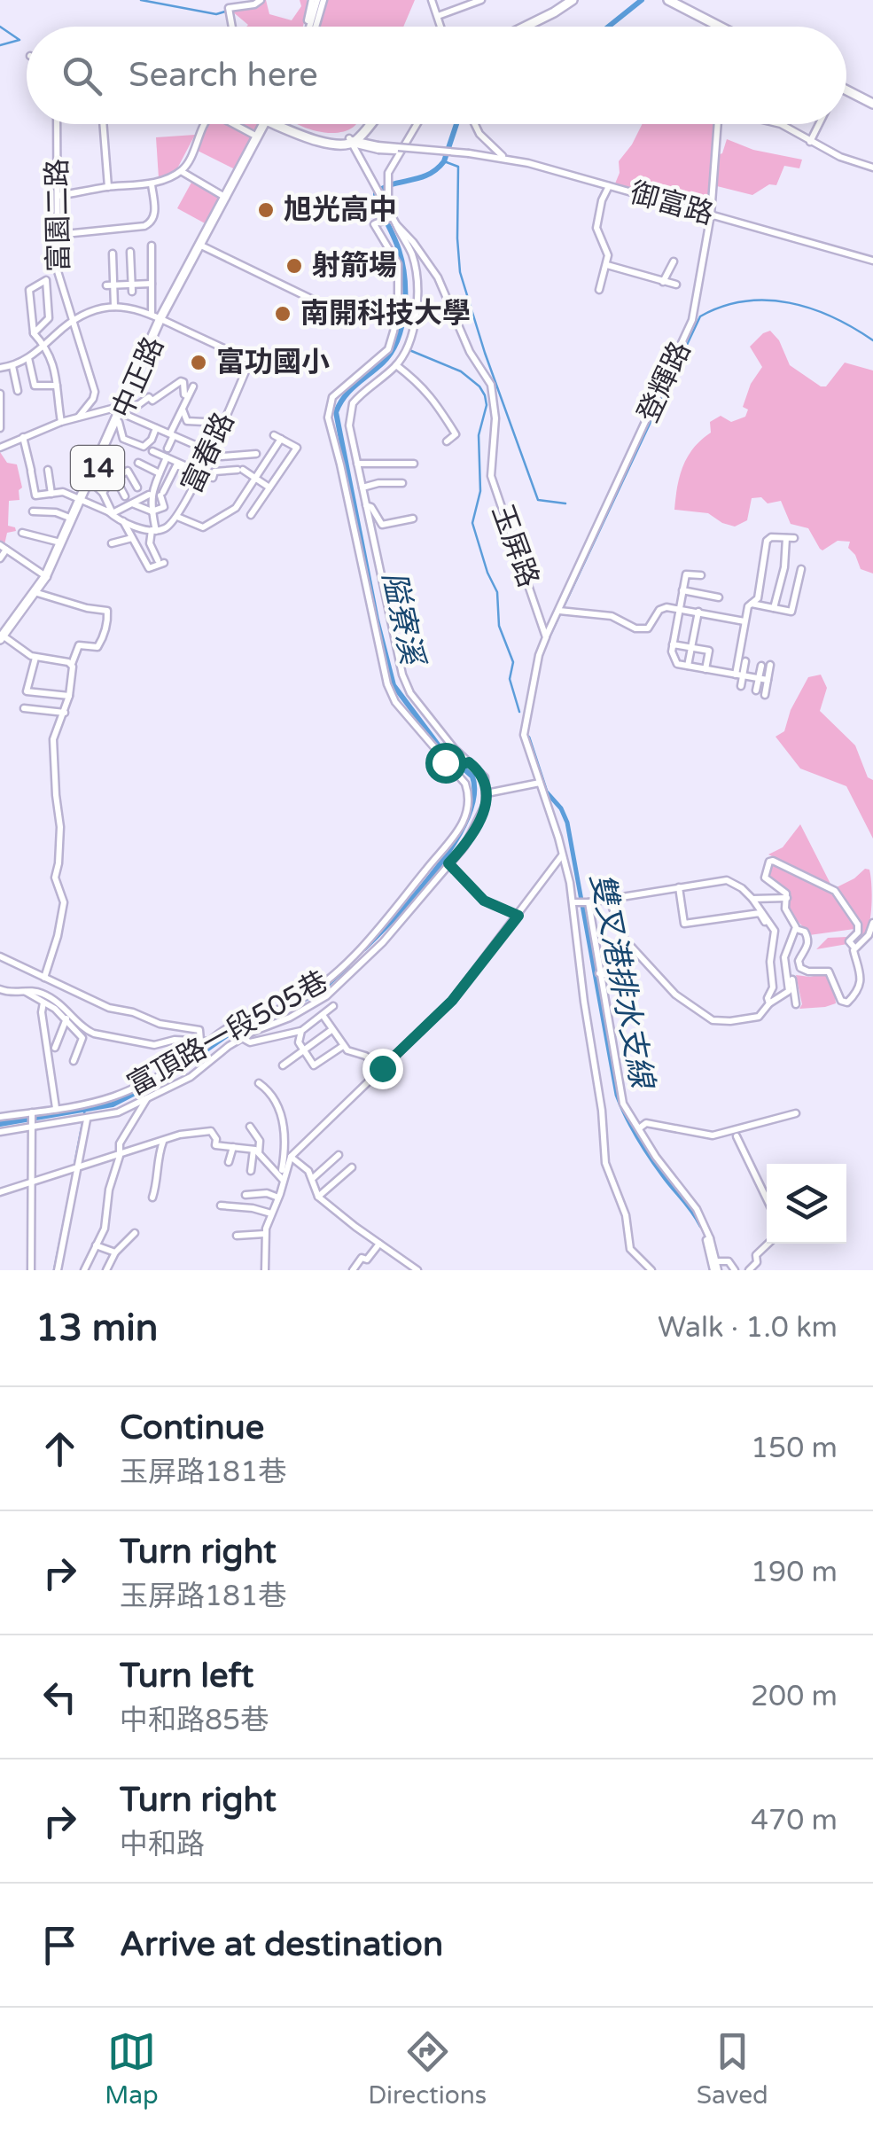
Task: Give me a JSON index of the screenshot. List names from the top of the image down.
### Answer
{
  "streets": {
    "main road": ["中正路", "14"],
    "street": [
      "御富路",
      "富園二路",
      "登輝路",
      "富春路",
      "玉屏路",
      "富頂路一段505巷"
    ]
  },
  "crossings": [
    ["御富路", "登輝路"],
    ["中正路", "富春路"],
    ["登輝路", "玉屏路"],
    ["玉屏路", "富頂路一段505巷"]
  ],
  "water": ["隘寮溪", "雙叉港排水支線"],
  "places": [
    "旭光高中",
    "射箭場",
    "南開科技大學",
    "富功國小"
  ],
  "page": {
    "search": "Search here",
    "heading": ["13 min", "Walk · 1.0 km"],
    "list": [
      ["Continue", "玉屏路181巷", "150 m"],
      ["Turn right", "玉屏路181巷", "190 m"],
      ["Turn left", "中和路85巷", "200 m"],
      ["Turn right", "中和路", "470 m"],
      "Arrive at destination"
    ],
    "nav": ["Map", "Directions", "Saved"]
  }
}
